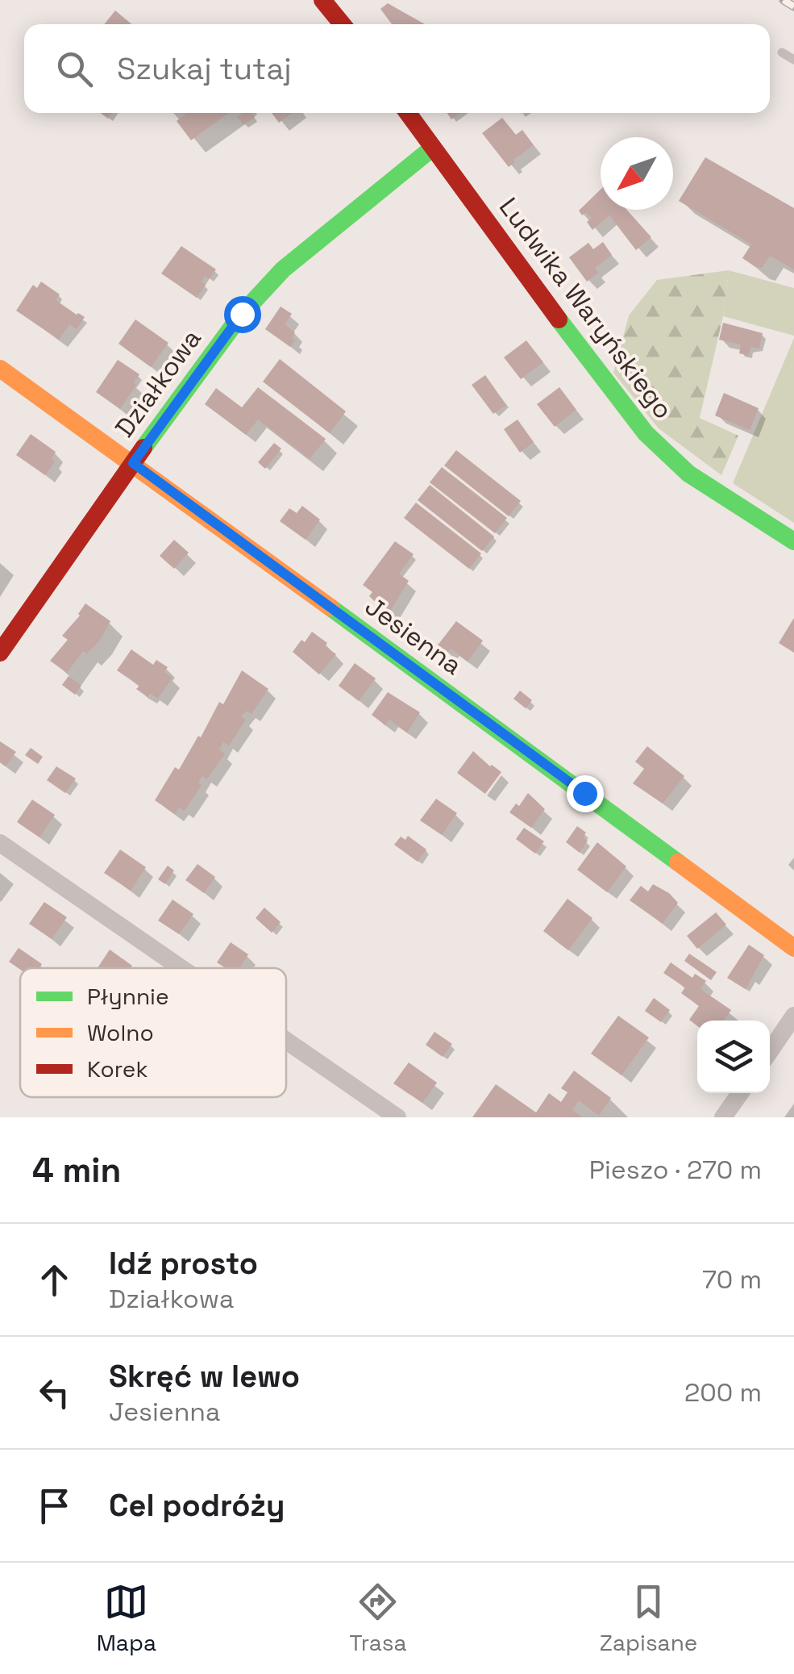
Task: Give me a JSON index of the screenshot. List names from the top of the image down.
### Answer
{
  "streets": {
    "street": ["Ludwika Waryńskiego", "Działkowa", "Jesienna"]
  },
  "crossings": [
    ["Ludwika Waryńskiego", "Działkowa"],
    ["Działkowa", "Jesienna"]
  ],
  "legend": ["Płynnie", "Wolno", "Korek"],
  "north": "bottom left",
  "page": {
    "search": "Szukaj tutaj",
    "heading": ["4 min", "Pieszo · 270 m"],
    "list": [
      ["Idź prosto", "Działkowa", "70 m"],
      ["Skręć w lewo", "Jesienna", "200 m"],
      "Cel podróży"
    ],
    "nav": ["Mapa", "Trasa", "Zapisane"]
  }
}
